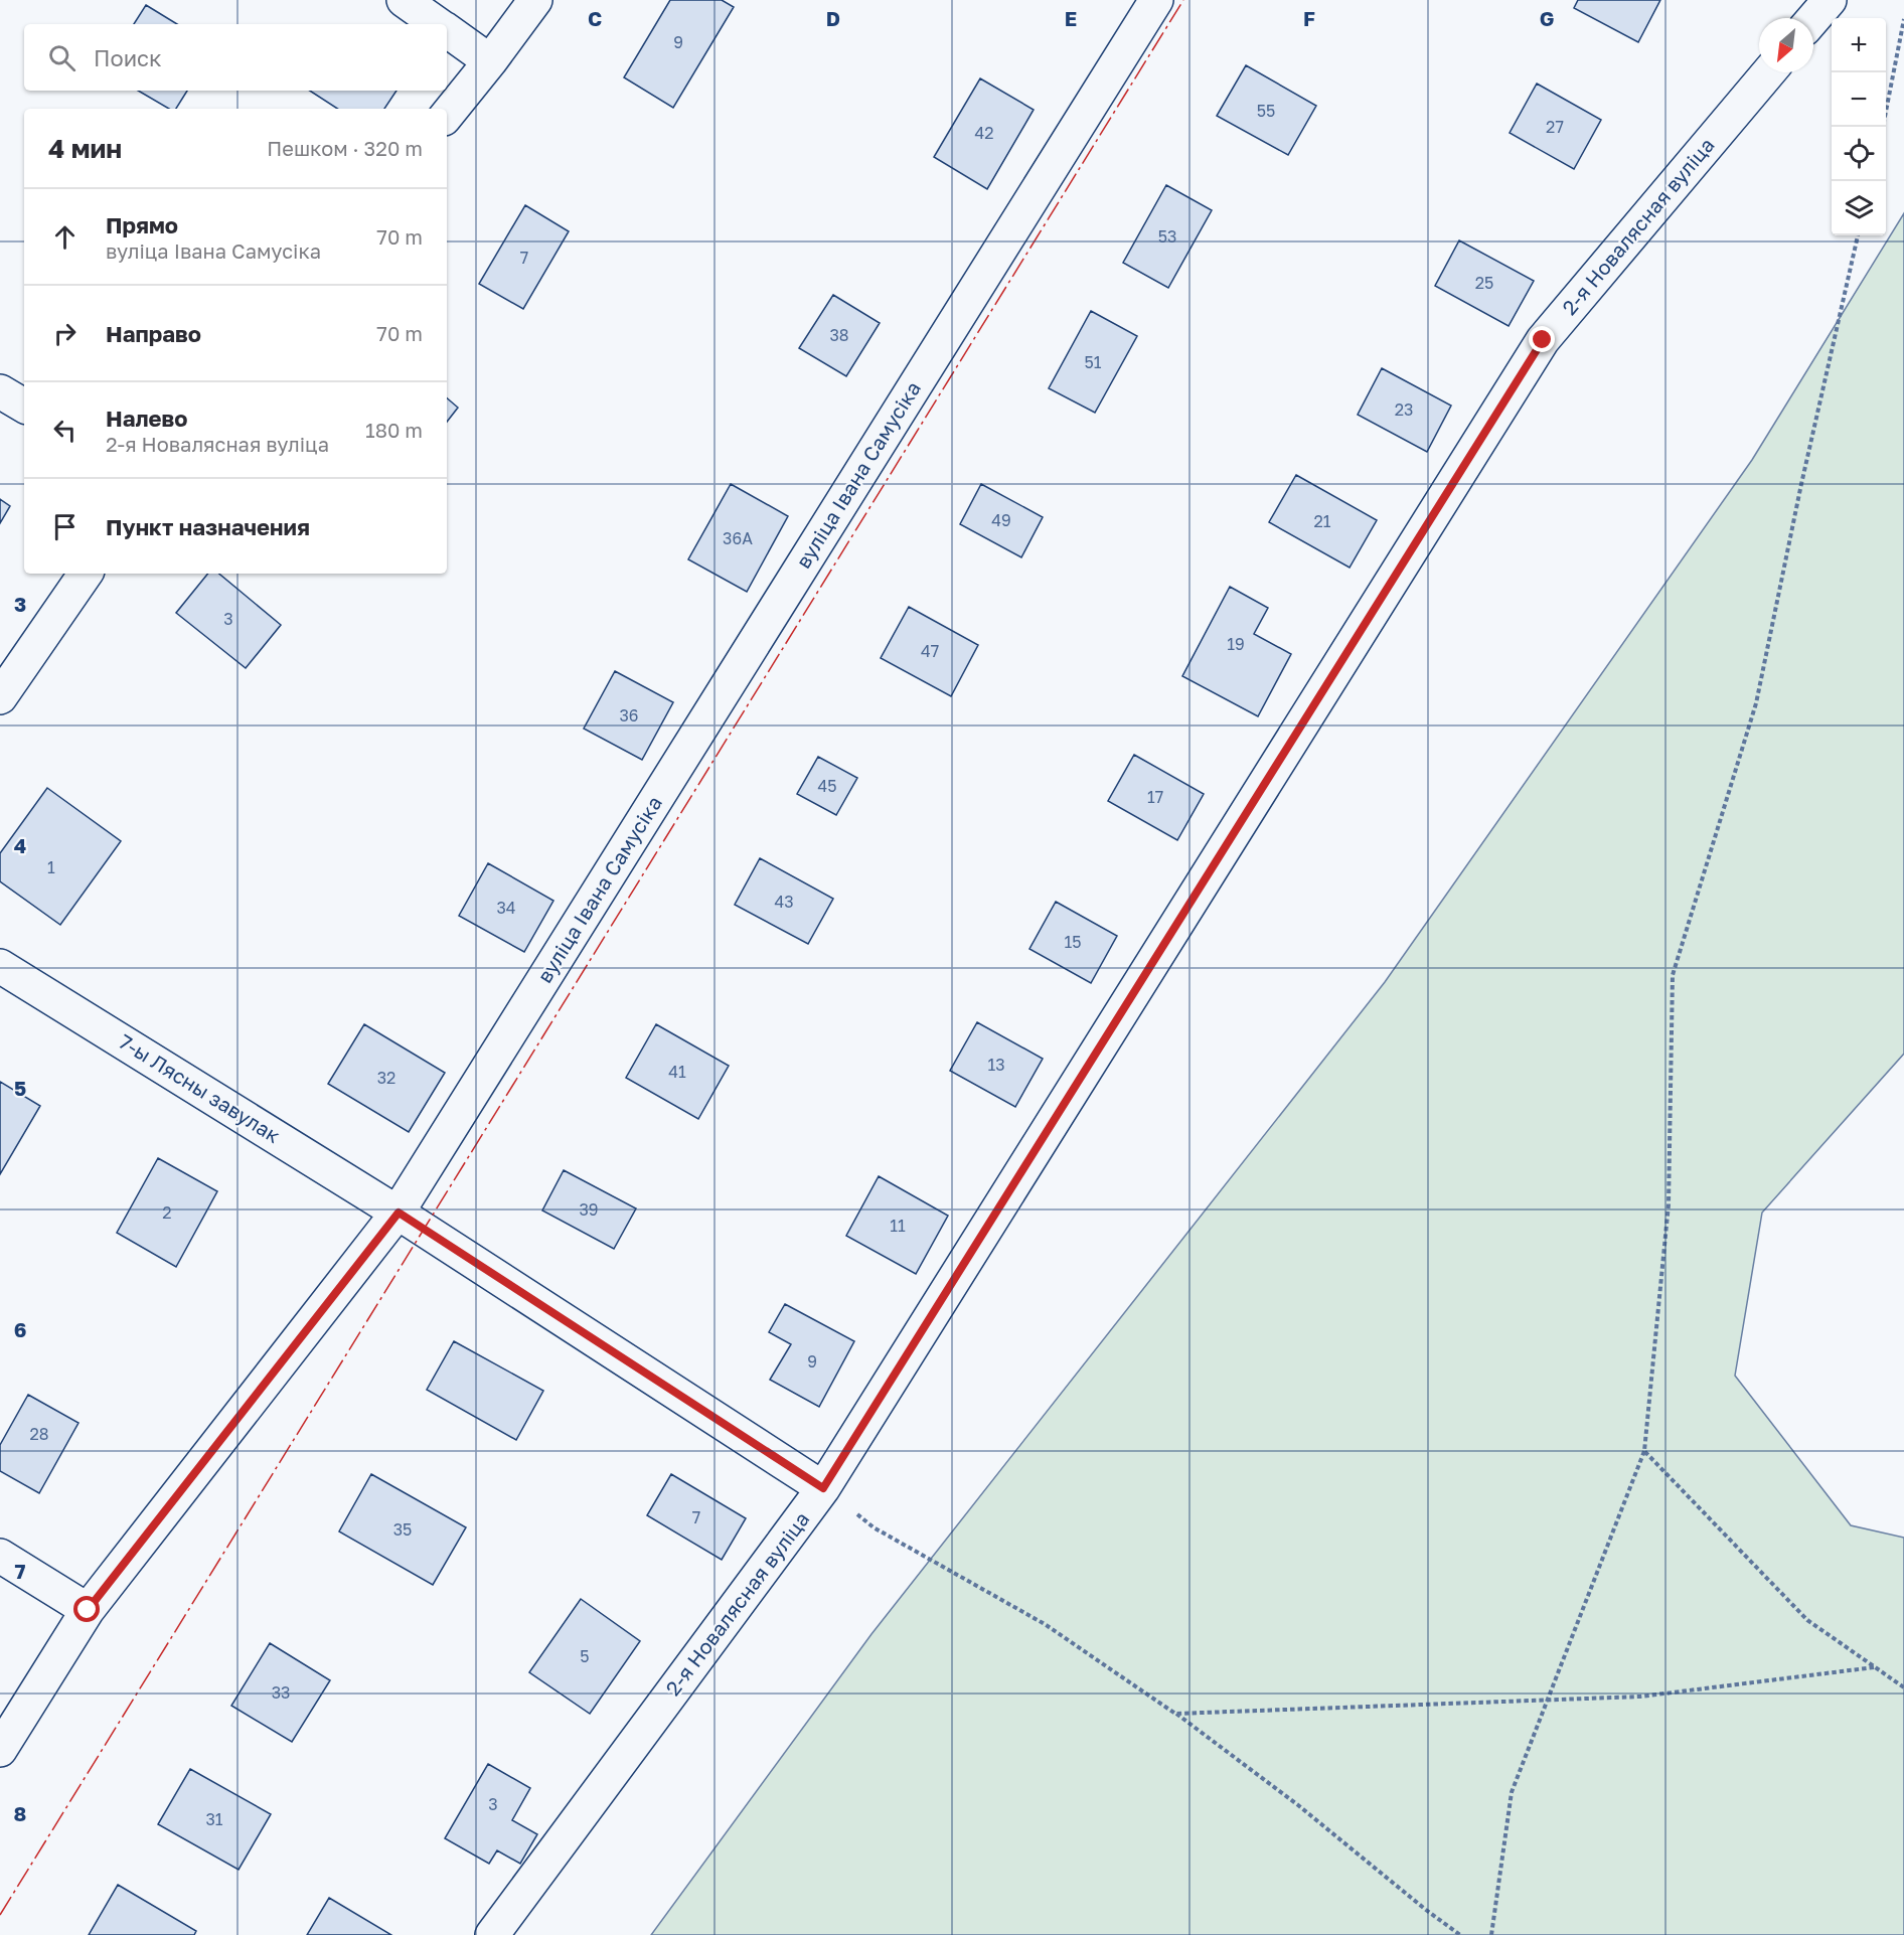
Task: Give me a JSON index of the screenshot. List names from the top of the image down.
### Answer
{
  "streets": {
    "street": ["2-я Новалясная вуліца", "вуліца Івана Самусіка", "7-ы Лясны завулак"]
  },
  "crossings": [
    ["2-я Новалясная вуліца", "7-ы Лясны завулак"],
    ["вуліца Івана Самусіка", "7-ы Лясны завулак"]
  ],
  "house_numbers": [
    "9",
    "55",
    "27",
    "42",
    "53",
    "7",
    "25",
    "38",
    "51",
    "23",
    "49",
    "21",
    "36А",
    "3",
    "19",
    "47",
    "36",
    "45",
    "17",
    "1",
    "43",
    "34",
    "15",
    "13",
    "41",
    "32",
    "39",
    "2",
    "11",
    "9",
    "28",
    "7",
    "35",
    "5",
    "33",
    "3",
    "31"
  ],
  "north": "bottom left",
  "page": {
    "map_buttons": ["+", "−"],
    "search": "Поиск",
    "heading": ["4 мин", "Пешком · 320 m"],
    "list": [
      ["Прямо", "вуліца Івана Самусіка", "70 m"],
      ["Направо", "70 m"],
      ["Налево", "2-я Новалясная вуліца", "180 m"],
      "Пункт назначения"
    ]
  },
  "grid": {
    "columns": [
      "C",
      "D",
      "E",
      "F",
      "G"
    ],
    "rows": [
      "3",
      "4",
      "5",
      "6",
      "7",
      "8"
    ]
  }
}
